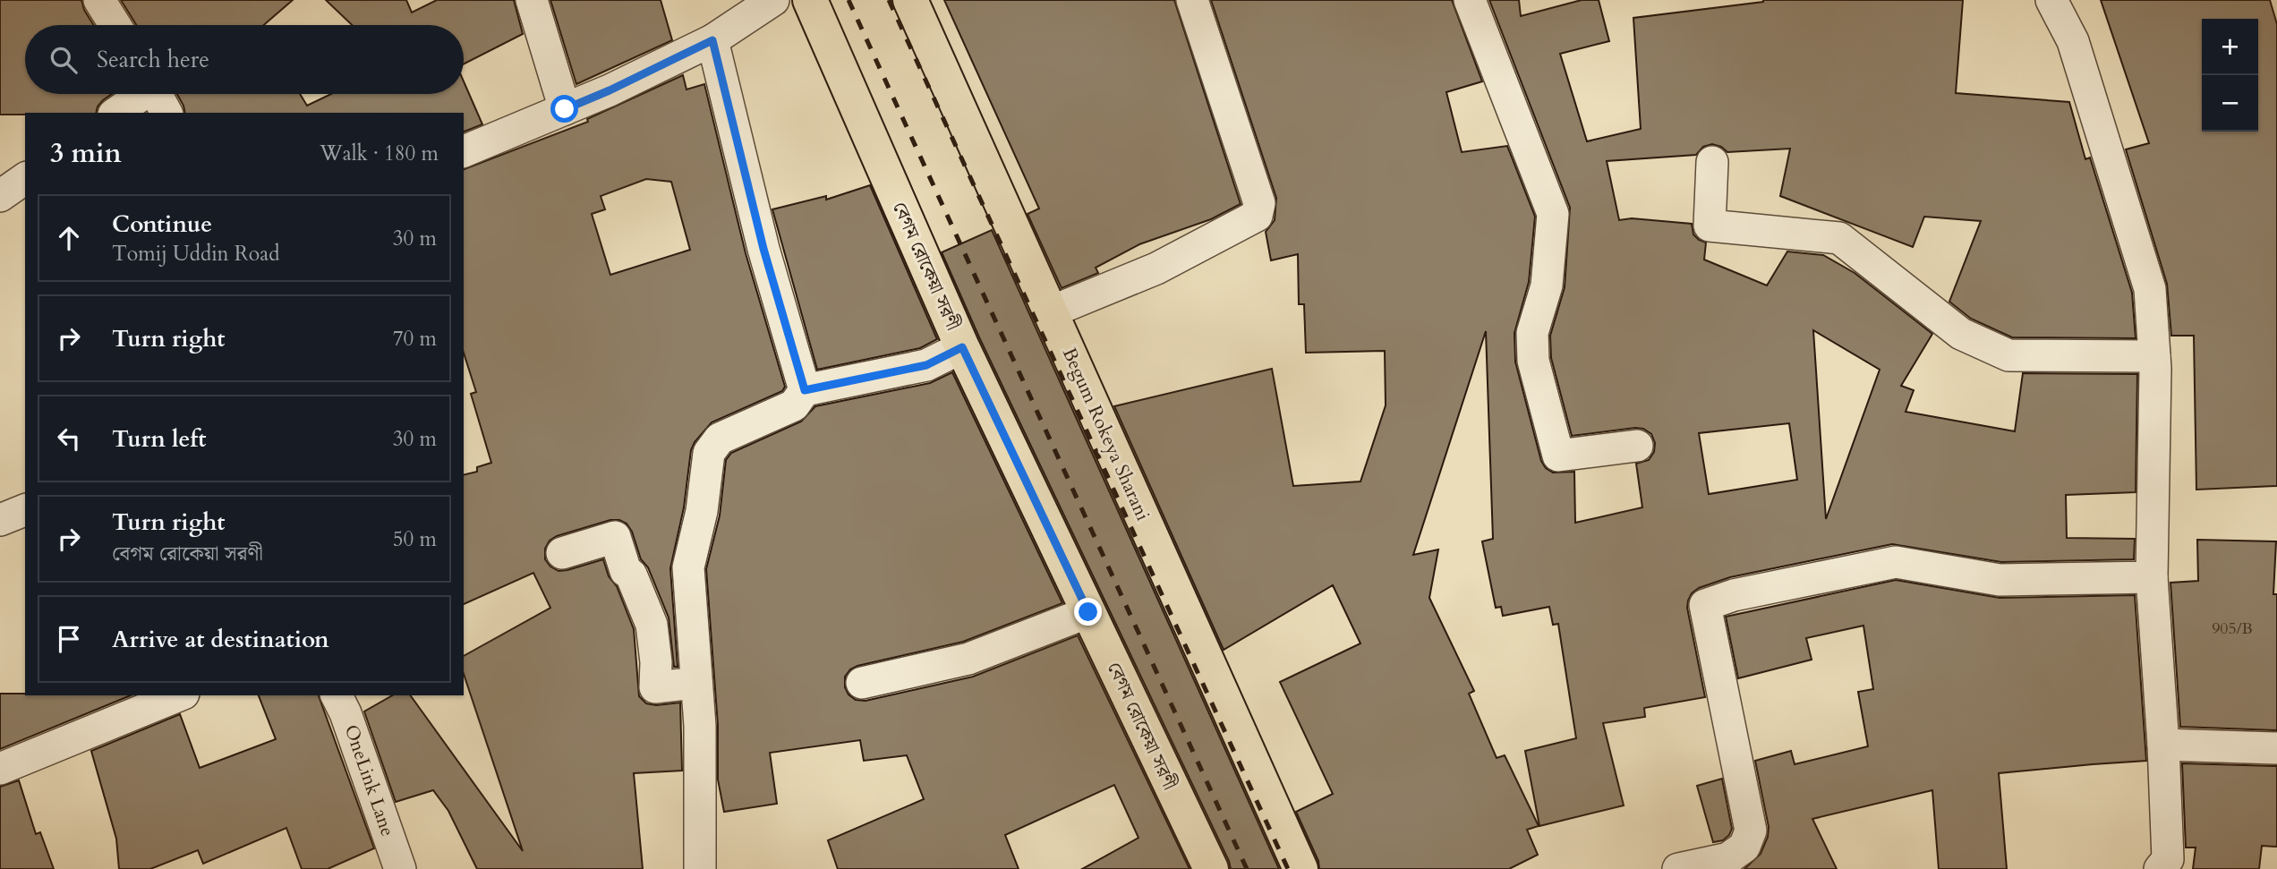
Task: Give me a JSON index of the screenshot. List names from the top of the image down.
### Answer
{
  "streets": {
    "main road": ["বেগম রোকেয়া সরণী", "Begum Rokeya Sharani"],
    "street": ["OneLink Lane"]
  },
  "house_numbers": ["905/B"],
  "page": {
    "map_buttons": ["+", "−"],
    "search": "Search here",
    "heading": ["3 min", "Walk · 180 m"],
    "list": [
      ["Continue", "Tomij Uddin Road", "30 m"],
      ["Turn right", "70 m"],
      ["Turn left", "30 m"],
      ["Turn right", "বেগম রোকেয়া সরণী", "50 m"],
      "Arrive at destination"
    ]
  }
}
